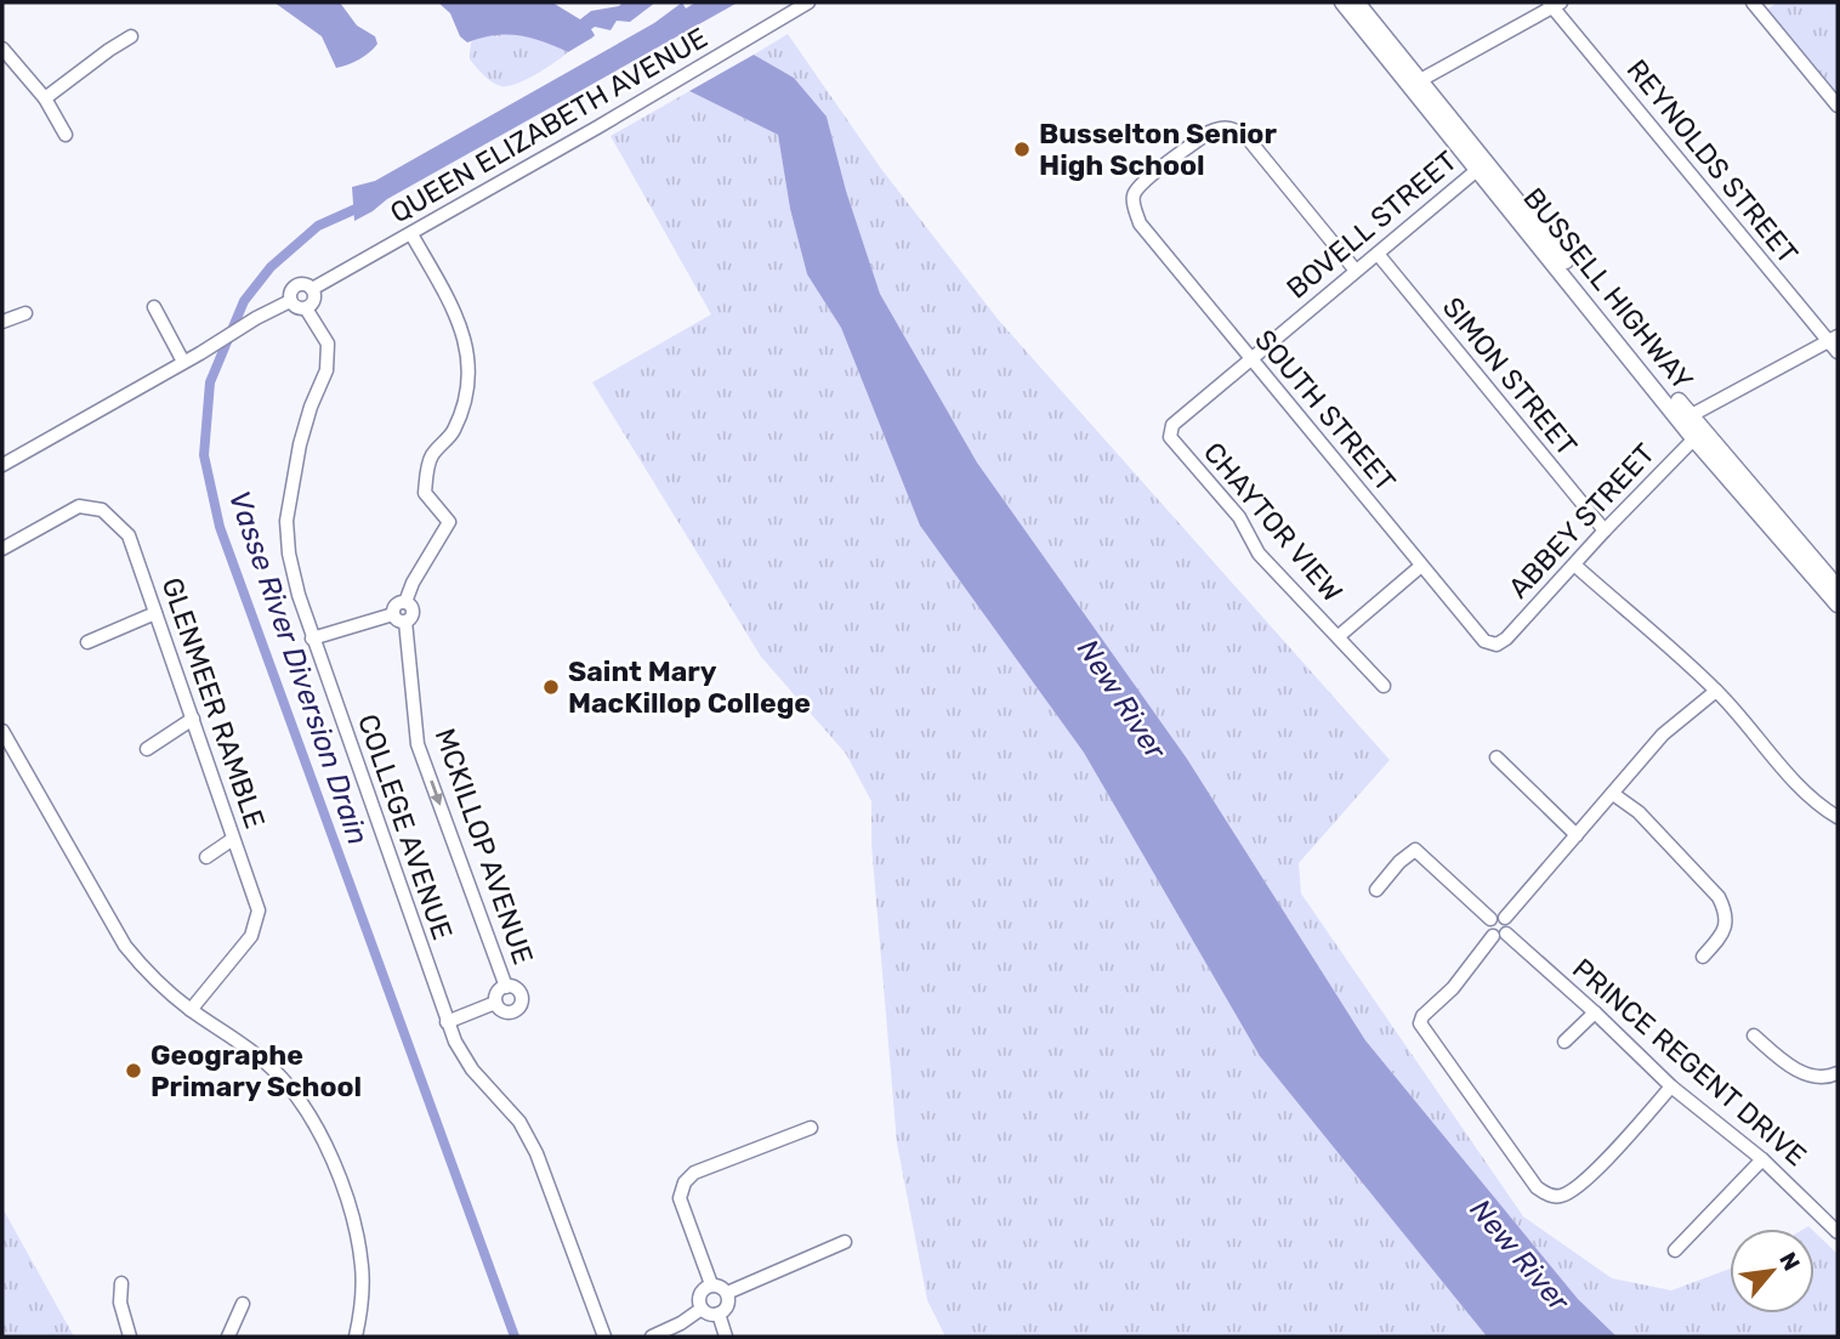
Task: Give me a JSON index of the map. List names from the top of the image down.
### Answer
{
  "streets": {
    "main road": ["BUSSELL HIGHWAY"],
    "street": [
      "QUEEN ELIZABETH AVENUE",
      "REYNOLDS STREET",
      "BOVELL STREET",
      "SIMON STREET",
      "SOUTH STREET",
      "ABBEY STREET",
      "CHAYTOR VIEW",
      "GLENMEER RAMBLE",
      "COLLEGE AVENUE",
      "MCKILLOP AVENUE",
      "PRINCE REGENT DRIVE"
    ]
  },
  "crossings": [
    ["QUEEN ELIZABETH AVENUE", "COLLEGE AVENUE"],
    ["BOVELL STREET", "BUSSELL HIGHWAY"],
    ["BOVELL STREET", "SIMON STREET"],
    ["BOVELL STREET", "SOUTH STREET"],
    ["BOVELL STREET", "CHAYTOR VIEW"],
    ["BUSSELL HIGHWAY", "ABBEY STREET"],
    ["SIMON STREET", "ABBEY STREET"],
    ["SOUTH STREET", "ABBEY STREET"],
    ["SOUTH STREET", "CHAYTOR VIEW"]
  ],
  "one_way": ["MCKILLOP AVENUE"],
  "water": ["Vasse River Diversion Drain", "New River"],
  "places": ["Busselton Senior High School", "Saint Mary MacKillop College", "Geographe Primary School"],
  "north": "top right"
}
